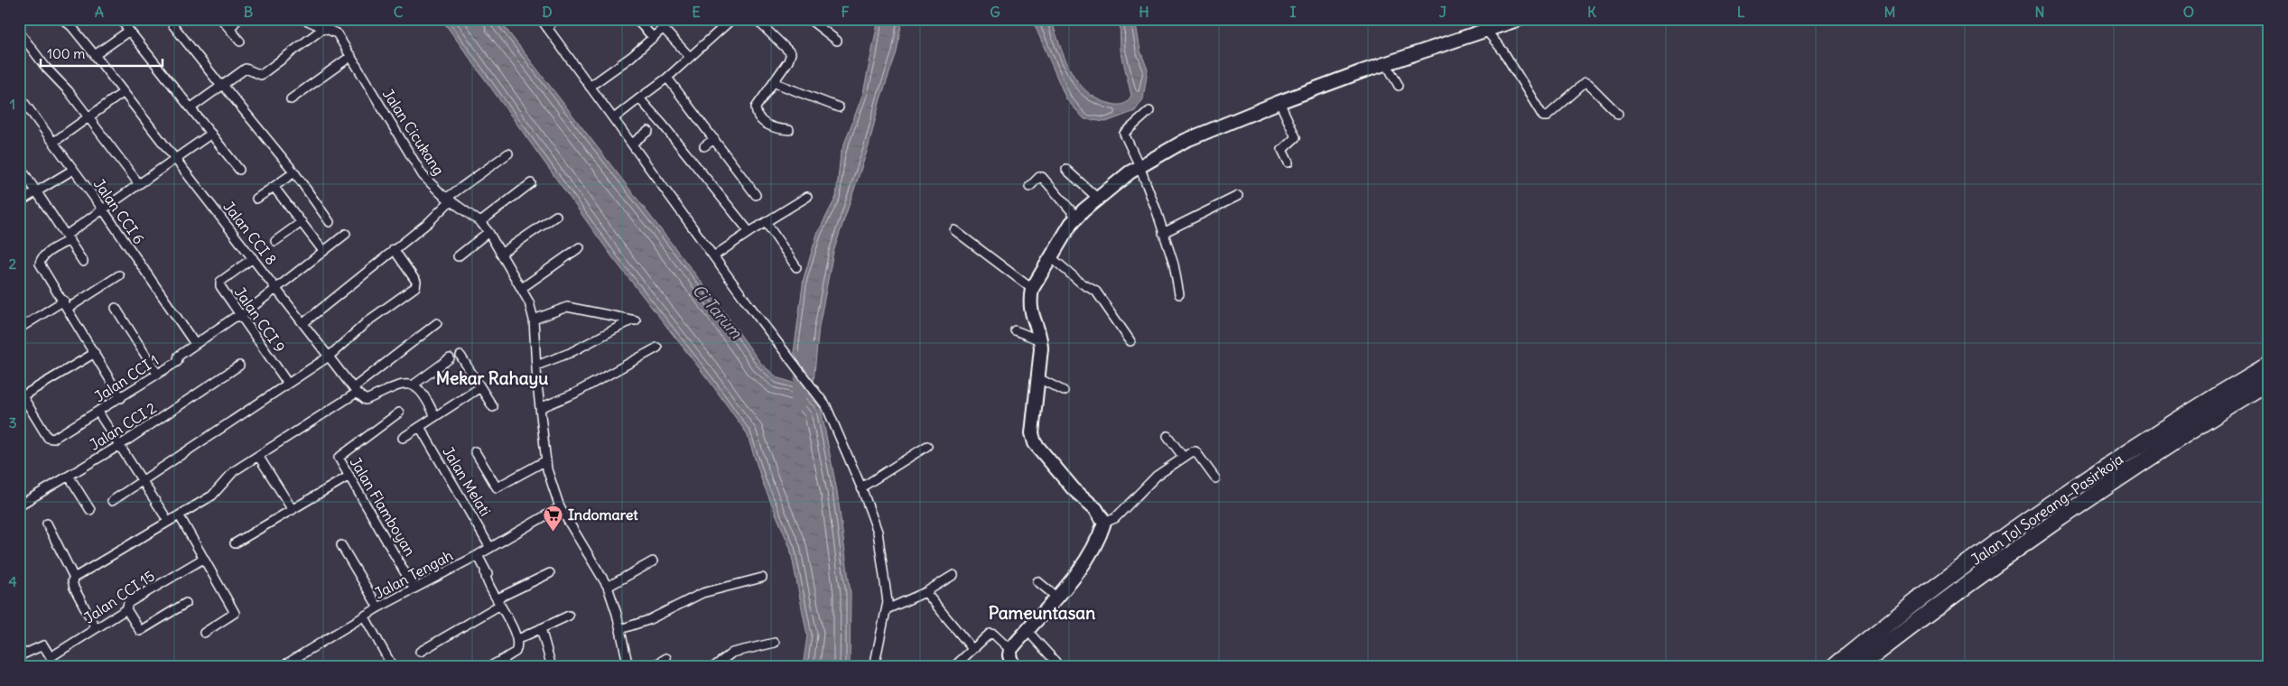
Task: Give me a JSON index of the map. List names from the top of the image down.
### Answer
{
  "streets": {
    "highway": ["Jalan Tol Soreang–Pasirkoja"],
    "street": [
      "Jalan Cicukang",
      "Jalan CCI 6",
      "Jalan CCI 8",
      "Jalan CCI 9",
      "Jalan CCI 1",
      "Jalan CCI 2",
      "Jalan Melati",
      "Jalan Flamboyan",
      "Jalan Tengah",
      "Jalan CCI 15"
    ]
  },
  "crossings": [
    ["Jalan Cicukang", "Jalan Tengah"],
    ["Jalan CCI 6", "Jalan CCI 1"],
    ["Jalan CCI 8", "Jalan CCI 9"],
    ["Jalan CCI 8", "Jalan CCI 1"],
    ["Jalan CCI 9", "Jalan CCI 1"],
    ["Jalan Melati", "Jalan Tengah"],
    ["Jalan Flamboyan", "Jalan Tengah"]
  ],
  "districts": ["Mekar Rahayu", "Pameuntasan"],
  "water": ["Ci Tarum"],
  "places": {
    "supermarket": ["Indomaret"]
  },
  "scale_bar": "100 m",
  "grid": {
    "columns": [
      "A",
      "B",
      "C",
      "D",
      "E",
      "F",
      "G",
      "H",
      "I",
      "J",
      "K",
      "L",
      "M",
      "N",
      "O"
    ],
    "rows": [
      "1",
      "2",
      "3",
      "4"
    ]
  }
}
